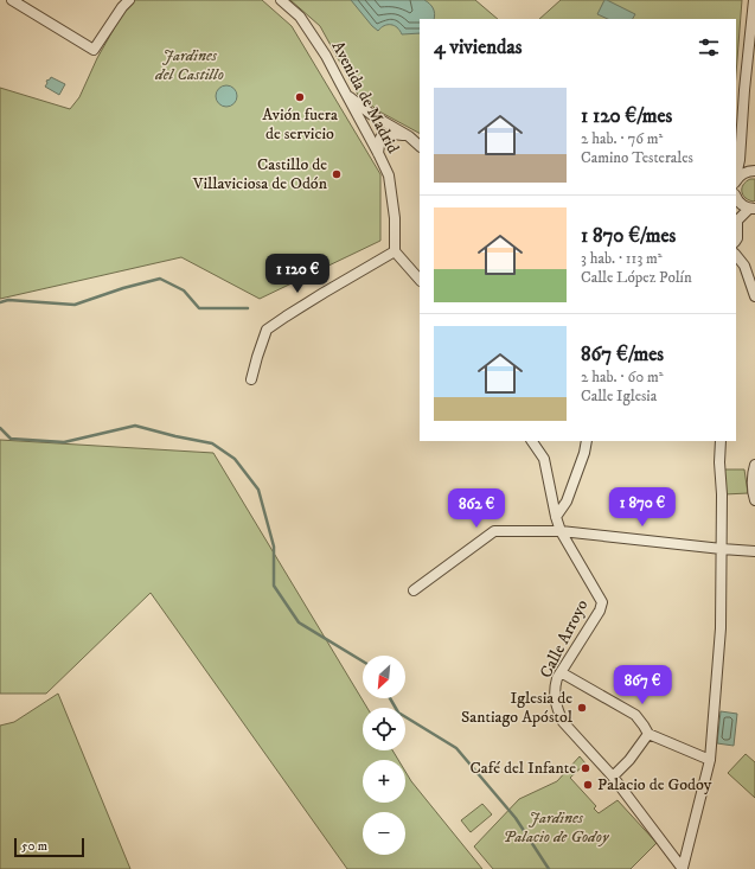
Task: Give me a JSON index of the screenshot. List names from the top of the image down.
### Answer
{
  "streets": {
    "street": ["Avenida de Madrid", "Calle Arroyo"]
  },
  "parks": ["Jardines del Castillo", "Jardines Palacio de Godoy"],
  "places": [
    "Avión fuera de servicio",
    "Castillo de Villaviciosa de Odón",
    "Iglesia de Santiago Apóstol",
    "Café del Infante",
    "Palacio de Godoy"
  ],
  "scale_bar": "50 m",
  "north": "bottom left",
  "page": {
    "heading": "4 viviendas",
    "list": [
      {
        "name": "1 120 €/mes",
        "note": "2 hab. · 76 m² · Camino Testerales"
      },
      {
        "name": "1 870 €/mes",
        "note": "3 hab. · 113 m² · Calle López Polín"
      },
      {
        "name": "867 €/mes",
        "note": "2 hab. · 60 m² · Calle Iglesia"
      }
    ],
    "price": [
      "1 120 €",
      "1 870 €",
      "862 €",
      "867 €"
    ],
    "map_buttons": ["+", "−"],
    "scale": "50 m"
  }
}
